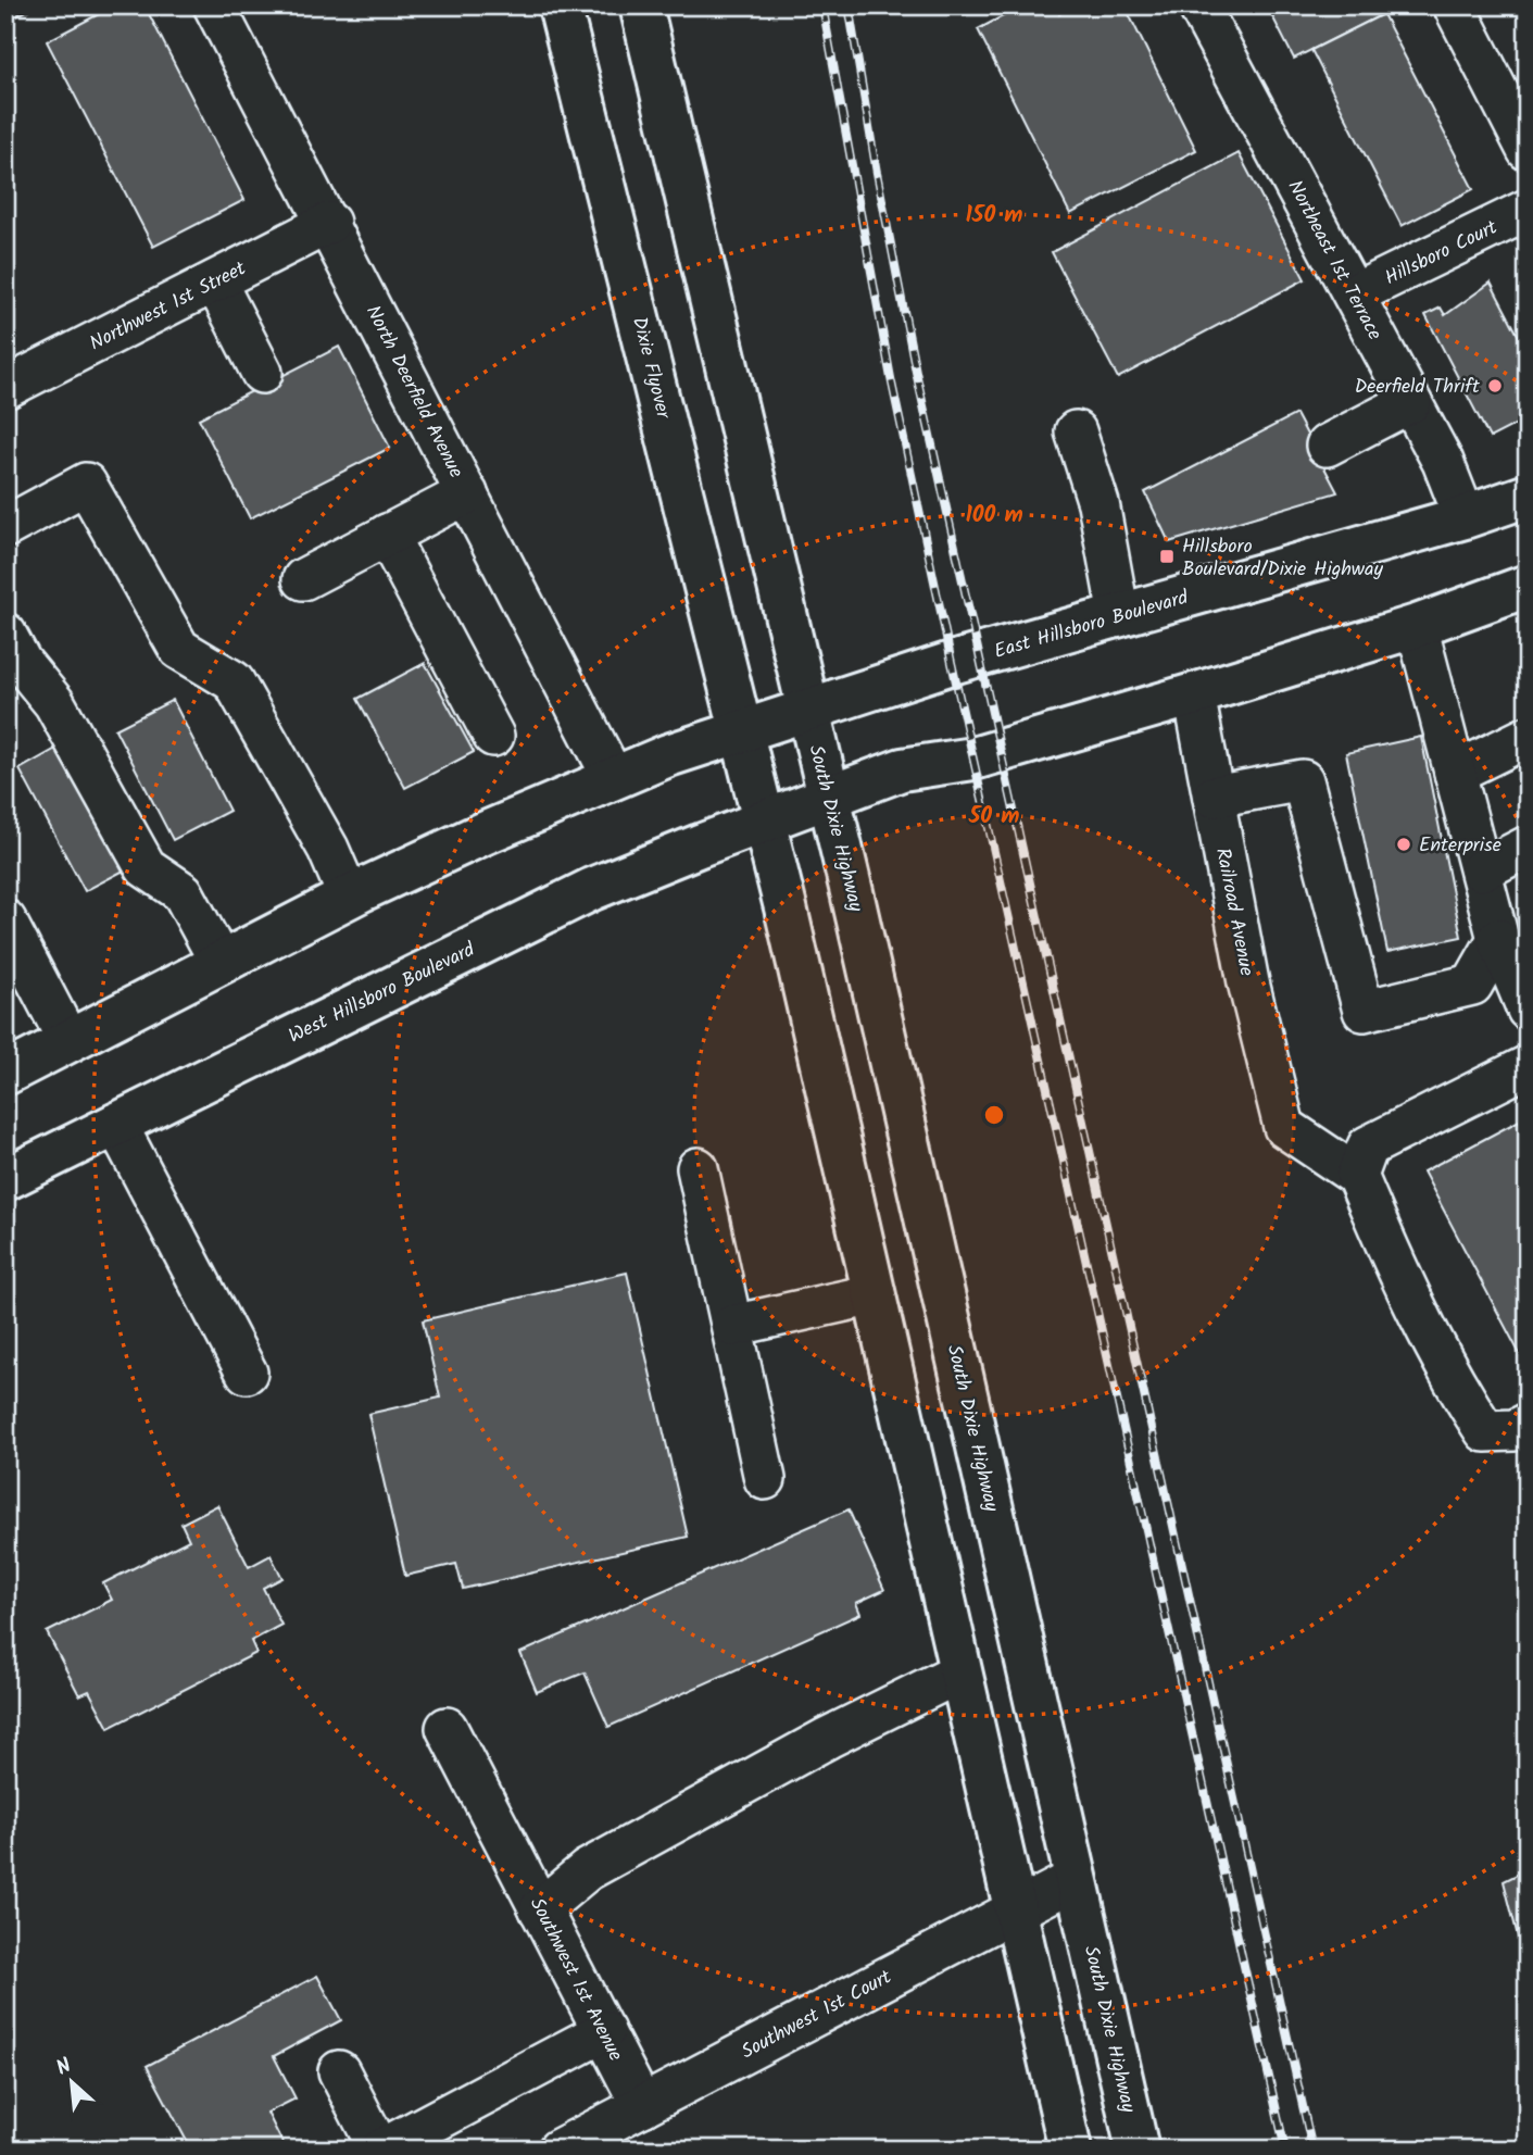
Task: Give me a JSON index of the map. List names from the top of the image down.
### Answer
{
  "streets": {
    "main road": [
      "Dixie Flyover",
      "East Hillsboro Boulevard",
      "South Dixie Highway",
      "West Hillsboro Boulevard"
    ],
    "street": [
      "Hillsboro Court",
      "Northeast 1st Terrace",
      "Northwest 1st Street",
      "North Deerfield Avenue",
      "Railroad Avenue",
      "Southwest 1st Avenue",
      "Southwest 1st Court"
    ]
  },
  "crossings": [
    ["Hillsboro Court", "Northeast 1st Terrace"],
    ["Northeast 1st Terrace", "East Hillsboro Boulevard"],
    ["Northwest 1st Street", "North Deerfield Avenue"],
    ["Dixie Flyover", "East Hillsboro Boulevard"],
    ["East Hillsboro Boulevard", "South Dixie Highway"],
    ["South Dixie Highway", "Southwest 1st Court"],
    ["Southwest 1st Avenue", "Southwest 1st Court"]
  ],
  "places": {
    "other": ["Deerfield Thrift", "Enterprise"],
    "transit": ["Hillsboro Boulevard/Dixie Highway"]
  },
  "north": "top left",
  "rings": ["150 m", "100 m", "50 m"]
}
